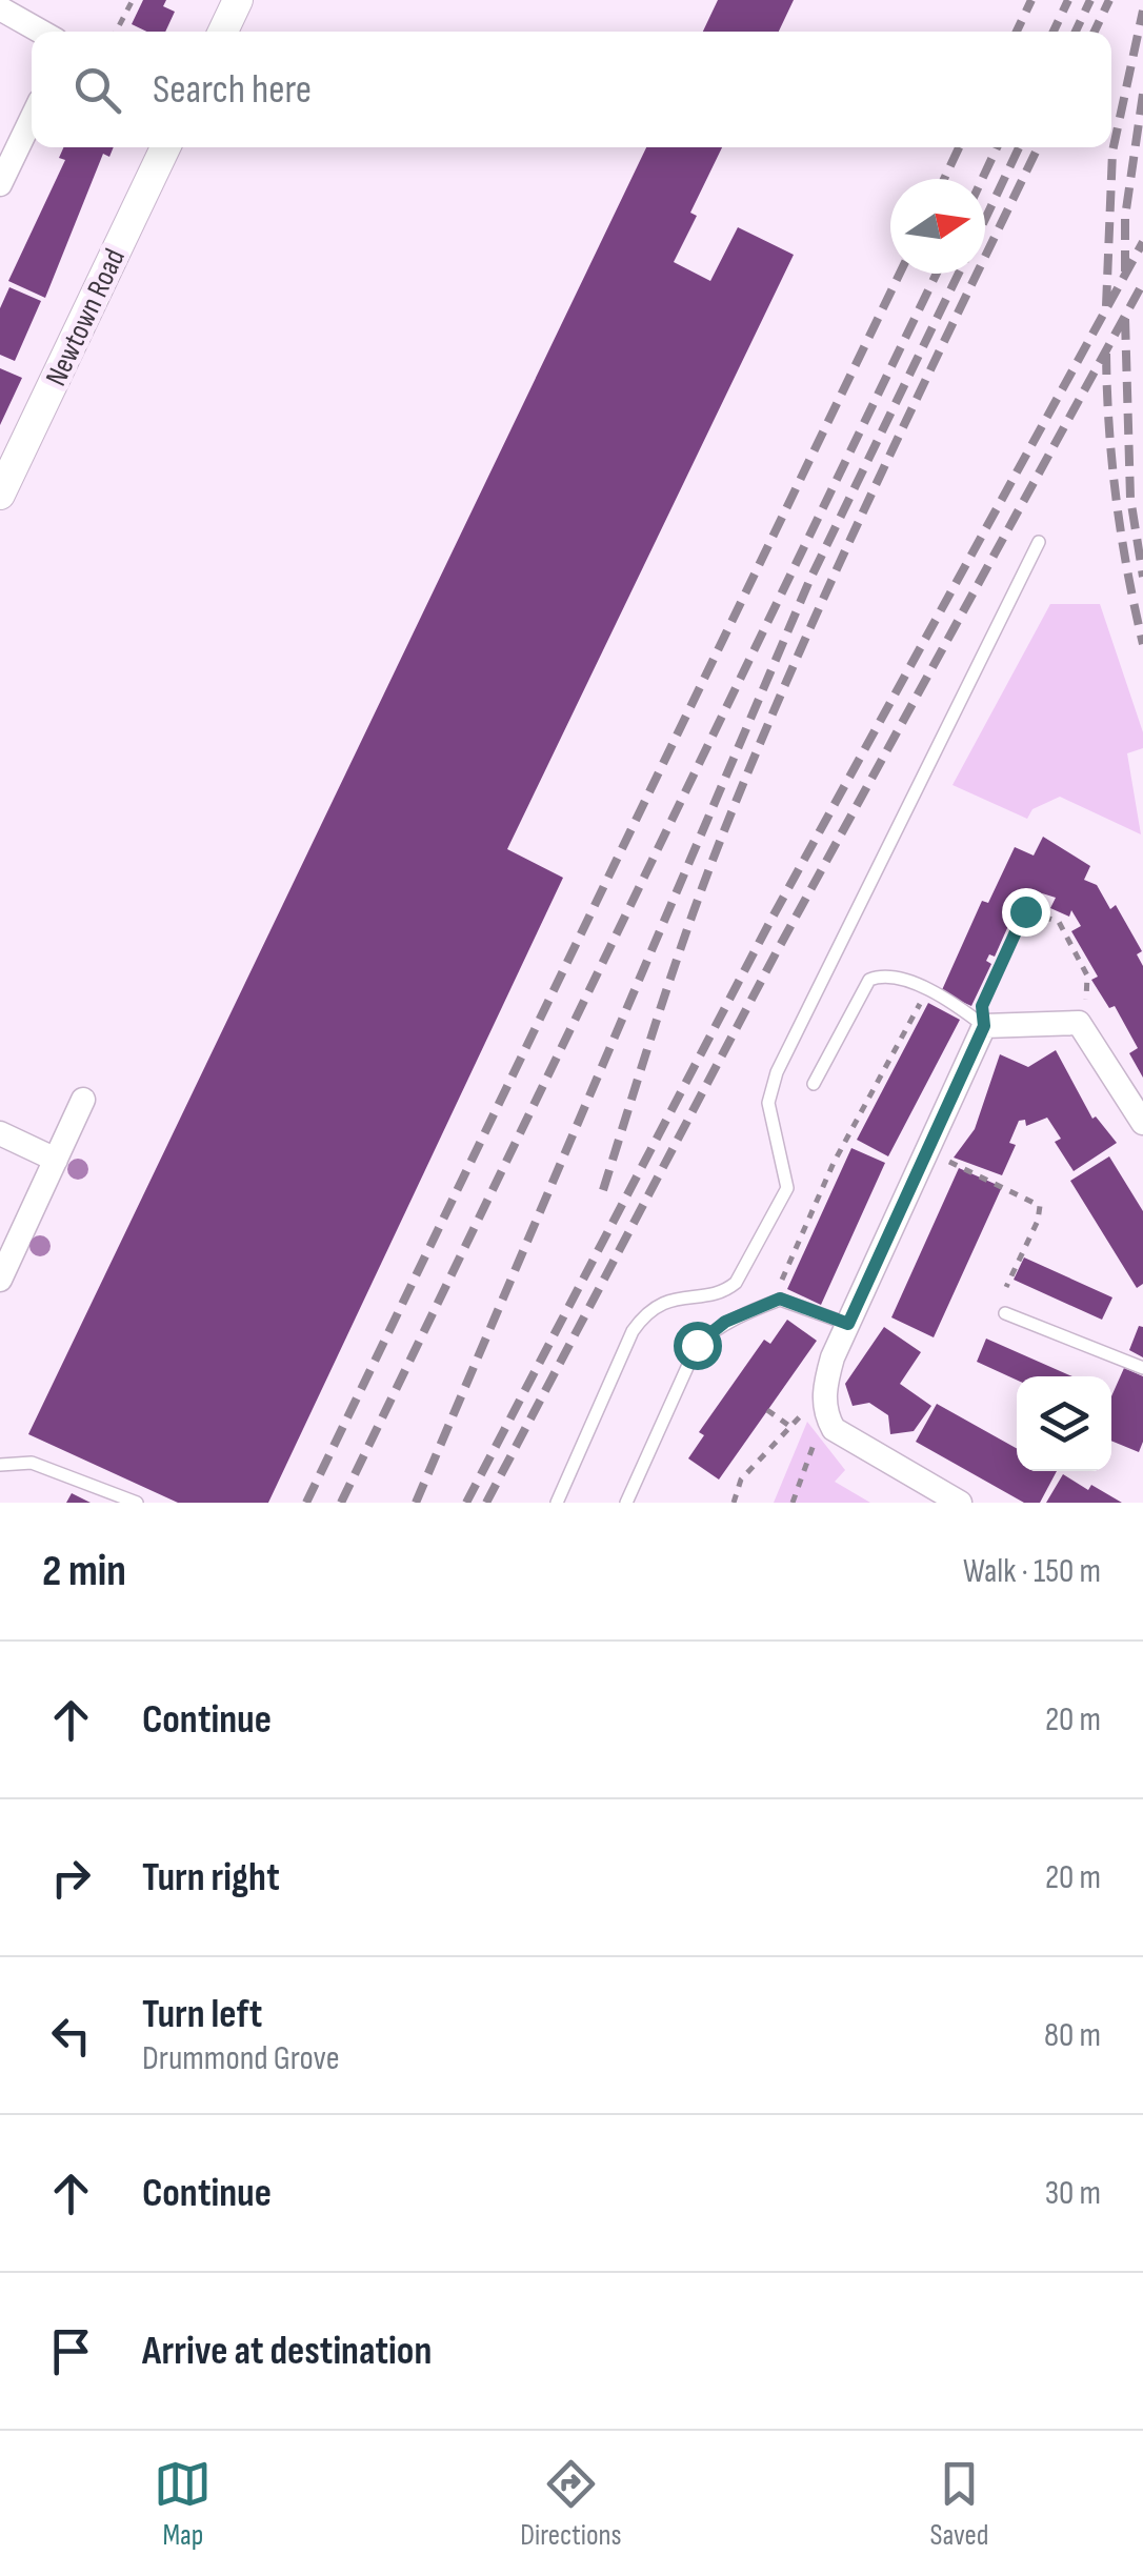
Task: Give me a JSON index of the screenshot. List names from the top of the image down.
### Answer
{
  "streets": {
    "street": ["Newtown Road"]
  },
  "north": "right",
  "page": {
    "search": "Search here",
    "heading": ["2 min", "Walk · 150 m"],
    "list": [
      ["Continue", "20 m"],
      ["Turn right", "20 m"],
      ["Turn left", "Drummond Grove", "80 m"],
      ["Continue", "30 m"],
      "Arrive at destination"
    ],
    "nav": ["Map", "Directions", "Saved"]
  }
}
